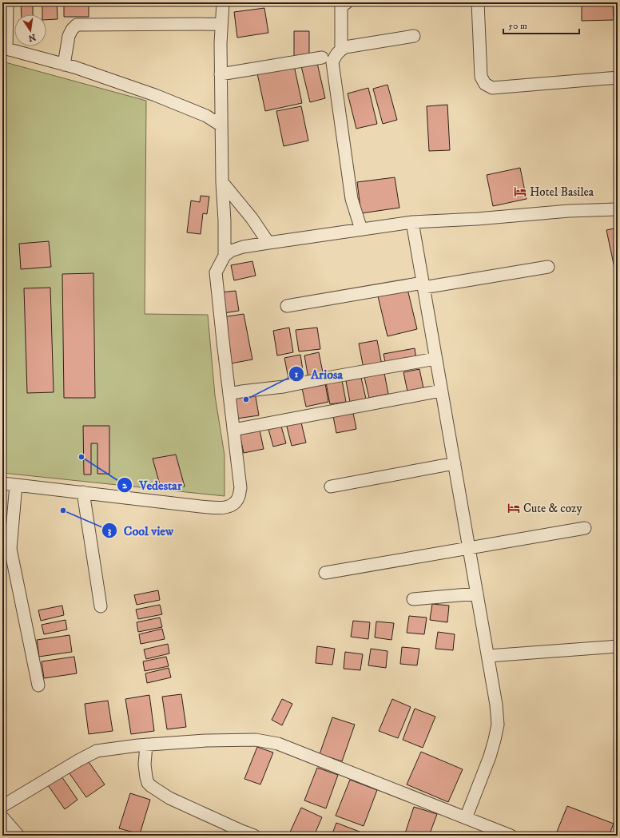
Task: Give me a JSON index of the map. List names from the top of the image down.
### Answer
{
  "places": {
    "hotel": ["Hotel Basilea", "Cute & cozy"],
    "other": ["Ariosa", "Vedestar", "Cool view"]
  },
  "scale_bar": "50 m",
  "north": "bottom"
}
